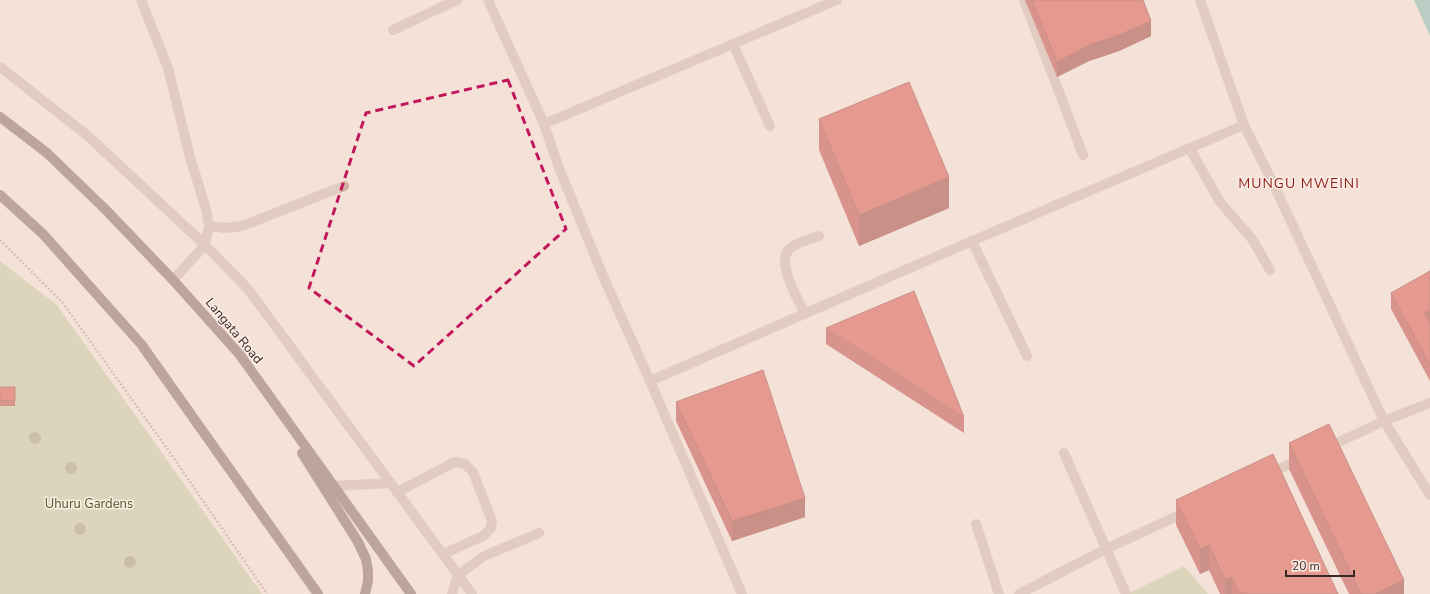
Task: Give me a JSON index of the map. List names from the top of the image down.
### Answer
{
  "streets": {
    "main road": ["Langata Road"]
  },
  "districts": ["MUNGU MWEINI"],
  "parks": ["Uhuru Gardens"],
  "scale_bar": "20 m"
}
